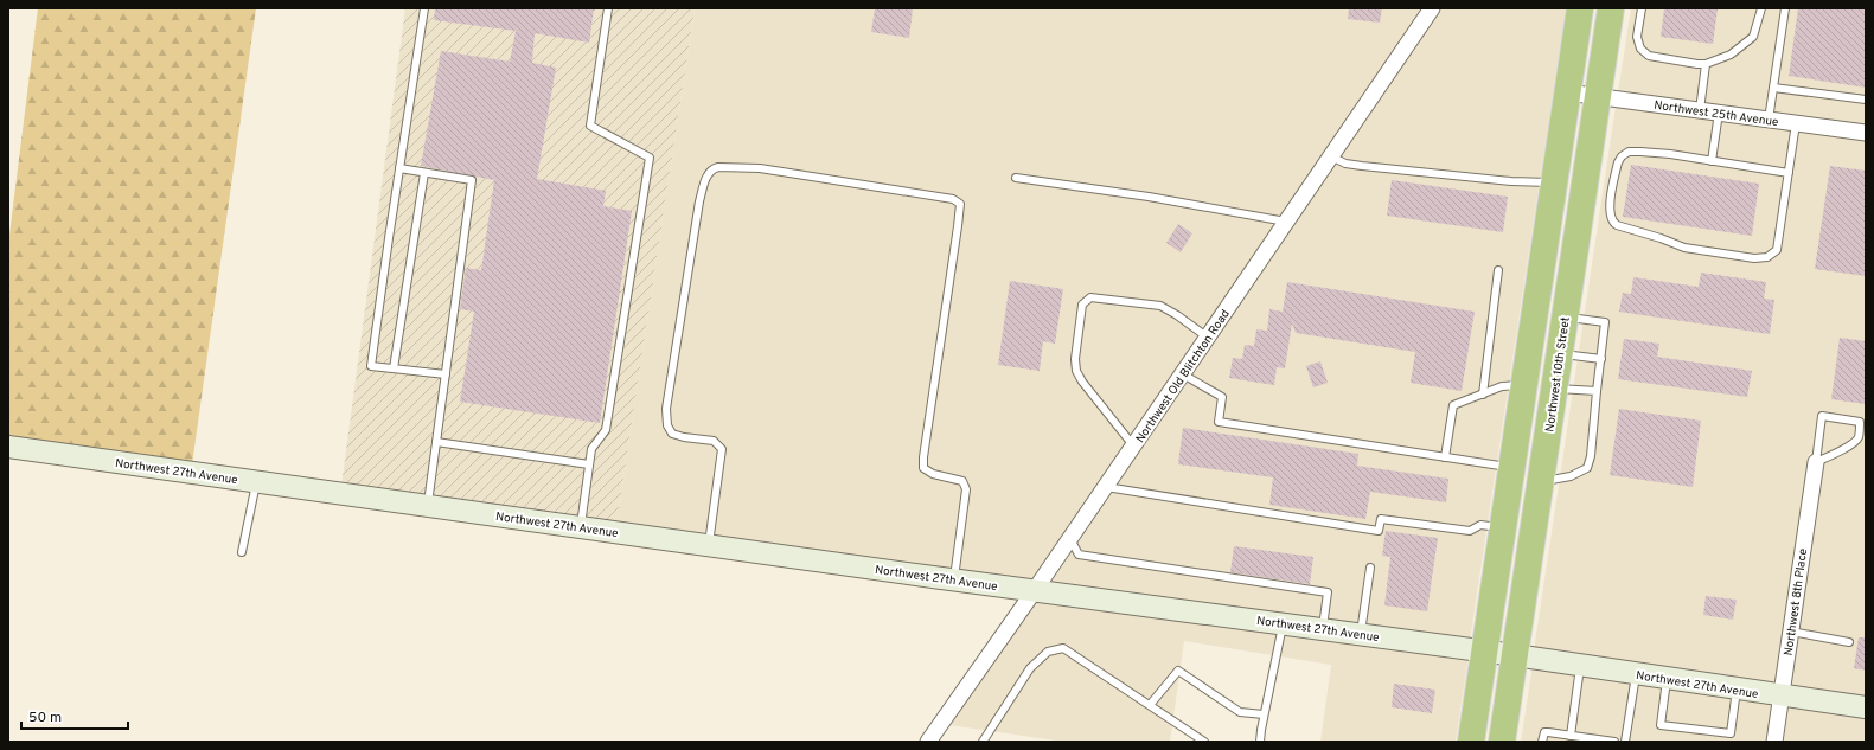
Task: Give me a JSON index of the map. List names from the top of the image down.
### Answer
{
  "streets": {
    "highway": ["Northwest 10th Street"],
    "street": [
      "Northwest 25th Avenue",
      "Northwest Old Blitchton Road",
      "Northwest 27th Avenue",
      "Northwest 8th Place"
    ]
  },
  "crossings": [
    ["Northwest 25th Avenue", "Northwest 10th Street"],
    ["Northwest 10th Street", "Northwest 27th Avenue"],
    ["Northwest Old Blitchton Road", "Northwest 27th Avenue"],
    ["Northwest 27th Avenue", "Northwest 8th Place"]
  ],
  "scale_bar": "50 m"
}
